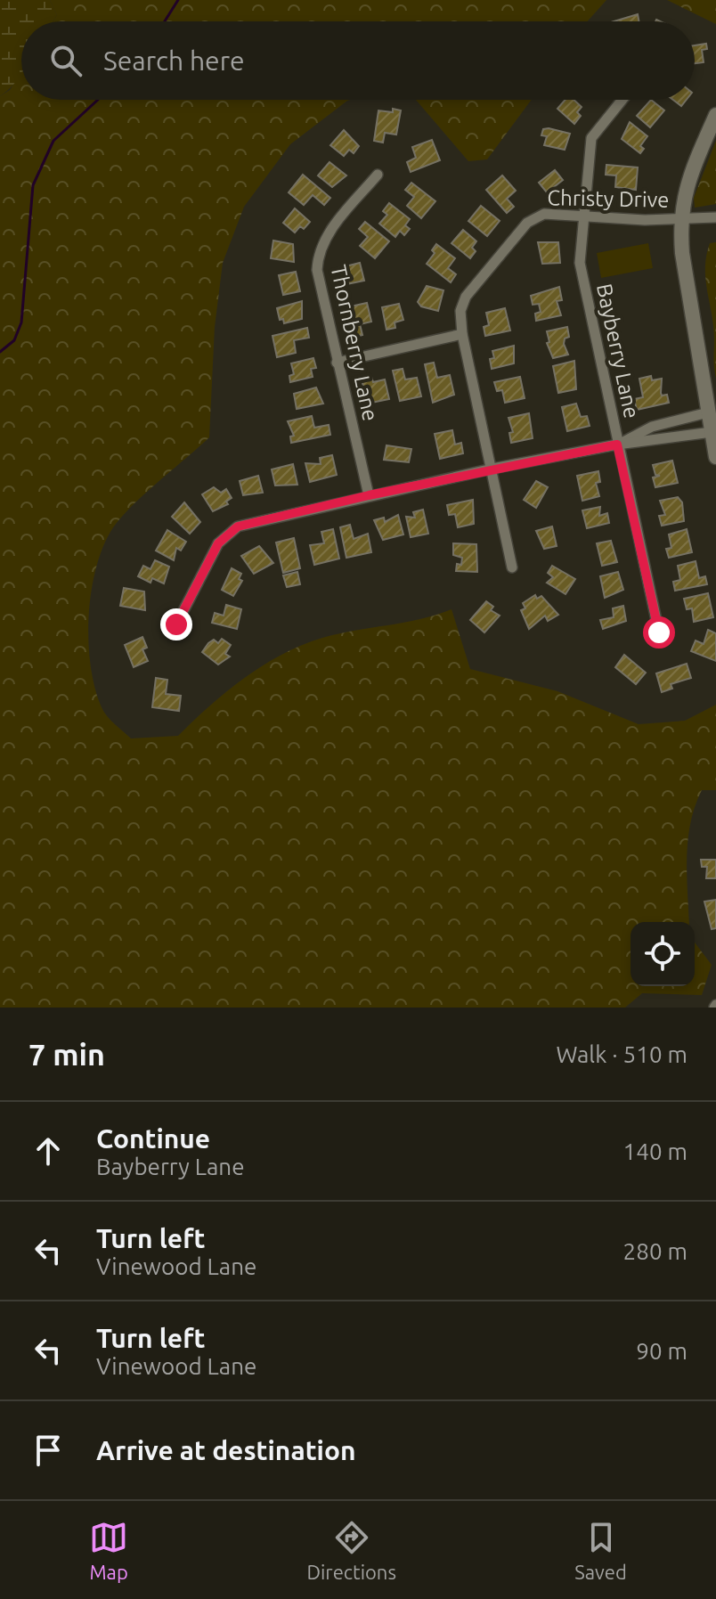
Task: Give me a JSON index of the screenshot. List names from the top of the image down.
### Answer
{
  "streets": {
    "street": ["Christy Drive", "Thornberry Lane", "Bayberry Lane"]
  },
  "crossings": [
    ["Christy Drive", "Bayberry Lane"]
  ],
  "page": {
    "search": "Search here",
    "heading": ["7 min", "Walk · 510 m"],
    "list": [
      ["Continue", "Bayberry Lane", "140 m"],
      ["Turn left", "Vinewood Lane", "280 m"],
      ["Turn left", "Vinewood Lane", "90 m"],
      "Arrive at destination"
    ],
    "nav": ["Map", "Directions", "Saved"]
  }
}
